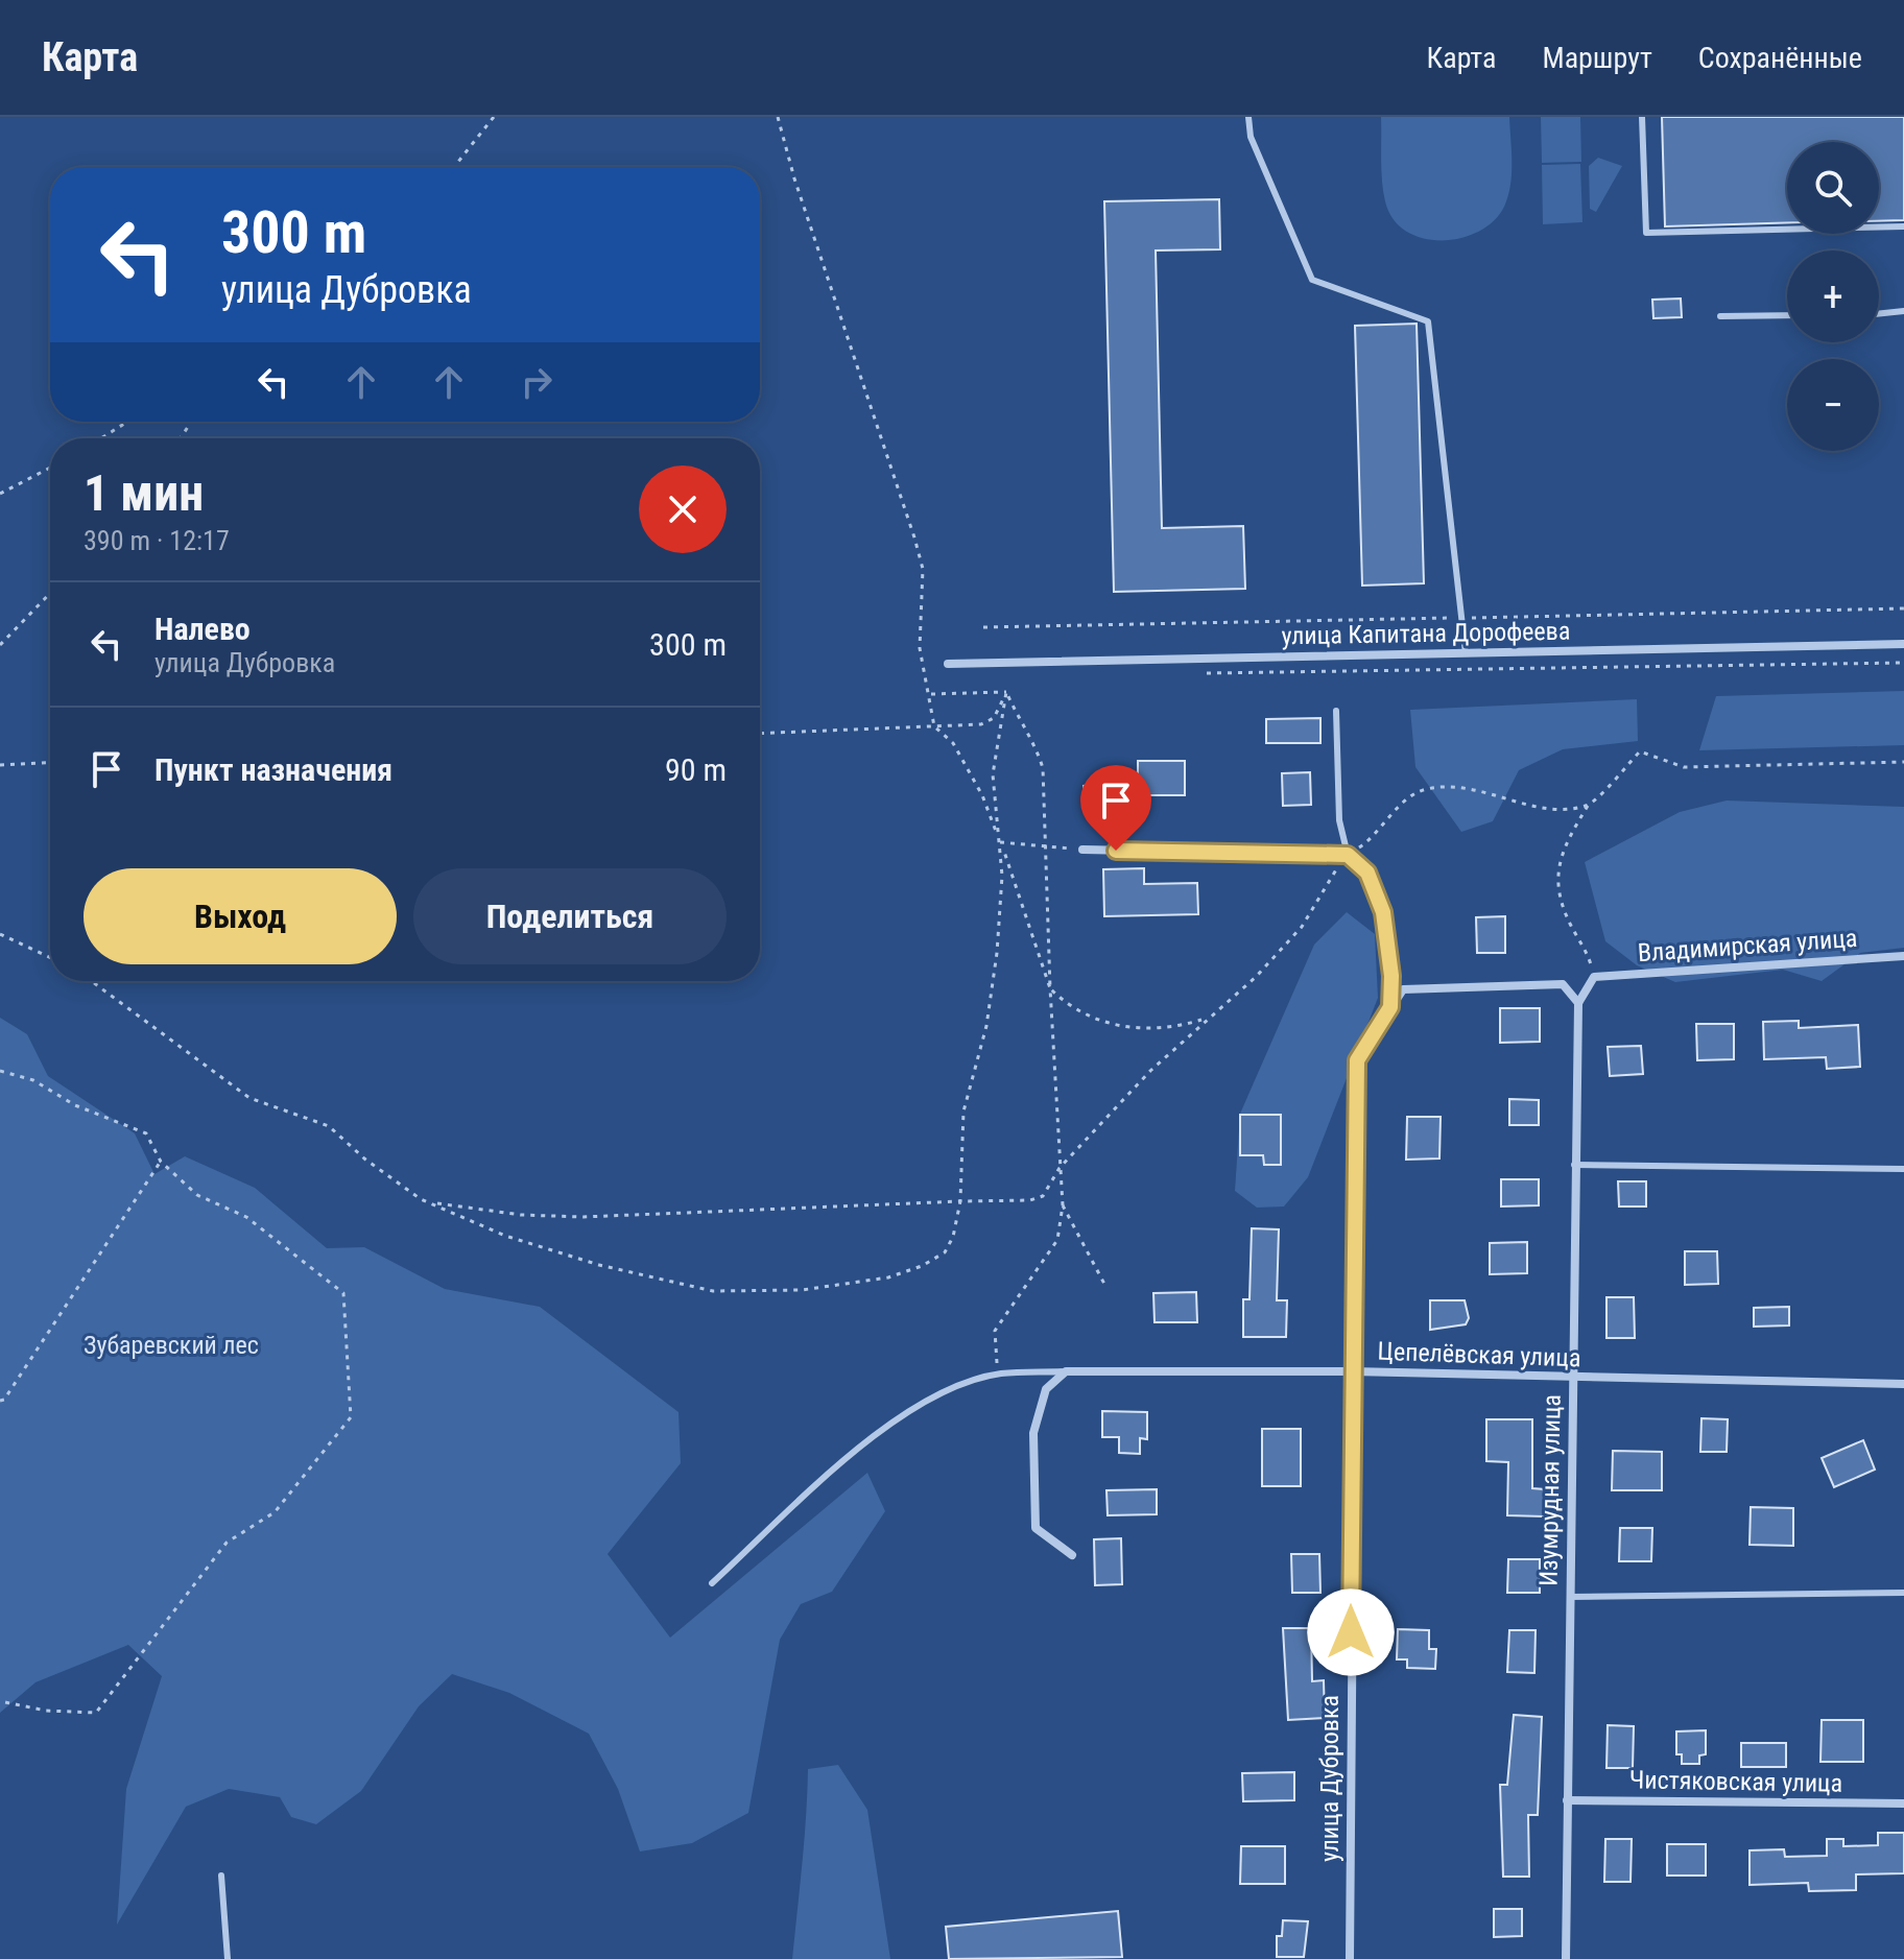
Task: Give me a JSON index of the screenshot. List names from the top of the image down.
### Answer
{
  "streets": {
    "street": [
      "улица Капитана Дорофеева",
      "Владимирская улица",
      "Цепелёвская улица",
      "Изумрудная улица",
      "улица Дубровка",
      "Чистяковская улица"
    ]
  },
  "crossings": [
    ["Владимирская улица", "Изумрудная улица"],
    ["Цепелёвская улица", "Изумрудная улица"],
    ["Цепелёвская улица", "улица Дубровка"],
    ["Изумрудная улица", "улица Дубровка"],
    ["Изумрудная улица", "Чистяковская улица"]
  ],
  "parks": ["Зубаревский лес"],
  "page": {
    "header": "Карта",
    "nav": ["Карта", "Маршрут", "Сохранённые"],
    "map_buttons": ["+", "−"],
    "turn": ["300 m", "улица Дубровка"],
    "heading": ["1 мин", "390 m · 12:17"],
    "list": [
      {
        "name": "Налево",
        "note": "улица Дубровка",
        "value": "300 m"
      },
      {
        "name": "Пункт назначения",
        "value": "90 m"
      }
    ],
    "buttons": ["Выход", "Поделиться"]
  }
}
